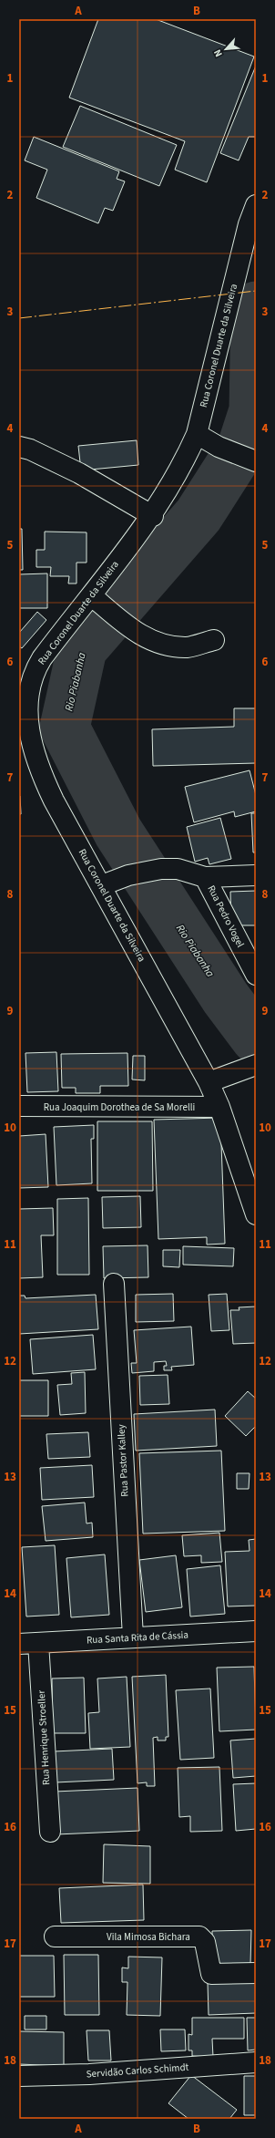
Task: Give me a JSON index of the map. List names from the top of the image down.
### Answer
{
  "streets": {
    "street": [
      "Rua Coronel Duarte da Silveira",
      "Rua Pedro Vogel",
      "Rua Joaquim Dorothea de Sa Morelli",
      "Rua Pastor Kalley",
      "Rua Santa Rita de Cássia",
      "Rua Henrique Stroeller",
      "Vila Mimosa Bichara",
      "Servidão Carlos Schimdt"
    ]
  },
  "crossings": [
    ["Rua Coronel Duarte da Silveira", "Rua Joaquim Dorothea de Sa Morelli"],
    ["Rua Pastor Kalley", "Rua Santa Rita de Cássia"],
    ["Rua Santa Rita de Cássia", "Rua Henrique Stroeller"]
  ],
  "water": ["Rio Piabanha"],
  "north": "bottom left",
  "grid": {
    "columns": ["A", "B"],
    "rows": [
      "1",
      "2",
      "3",
      "4",
      "5",
      "6",
      "7",
      "8",
      "9",
      "10",
      "11",
      "12",
      "13",
      "14",
      "15",
      "16",
      "17",
      "18"
    ]
  }
}
